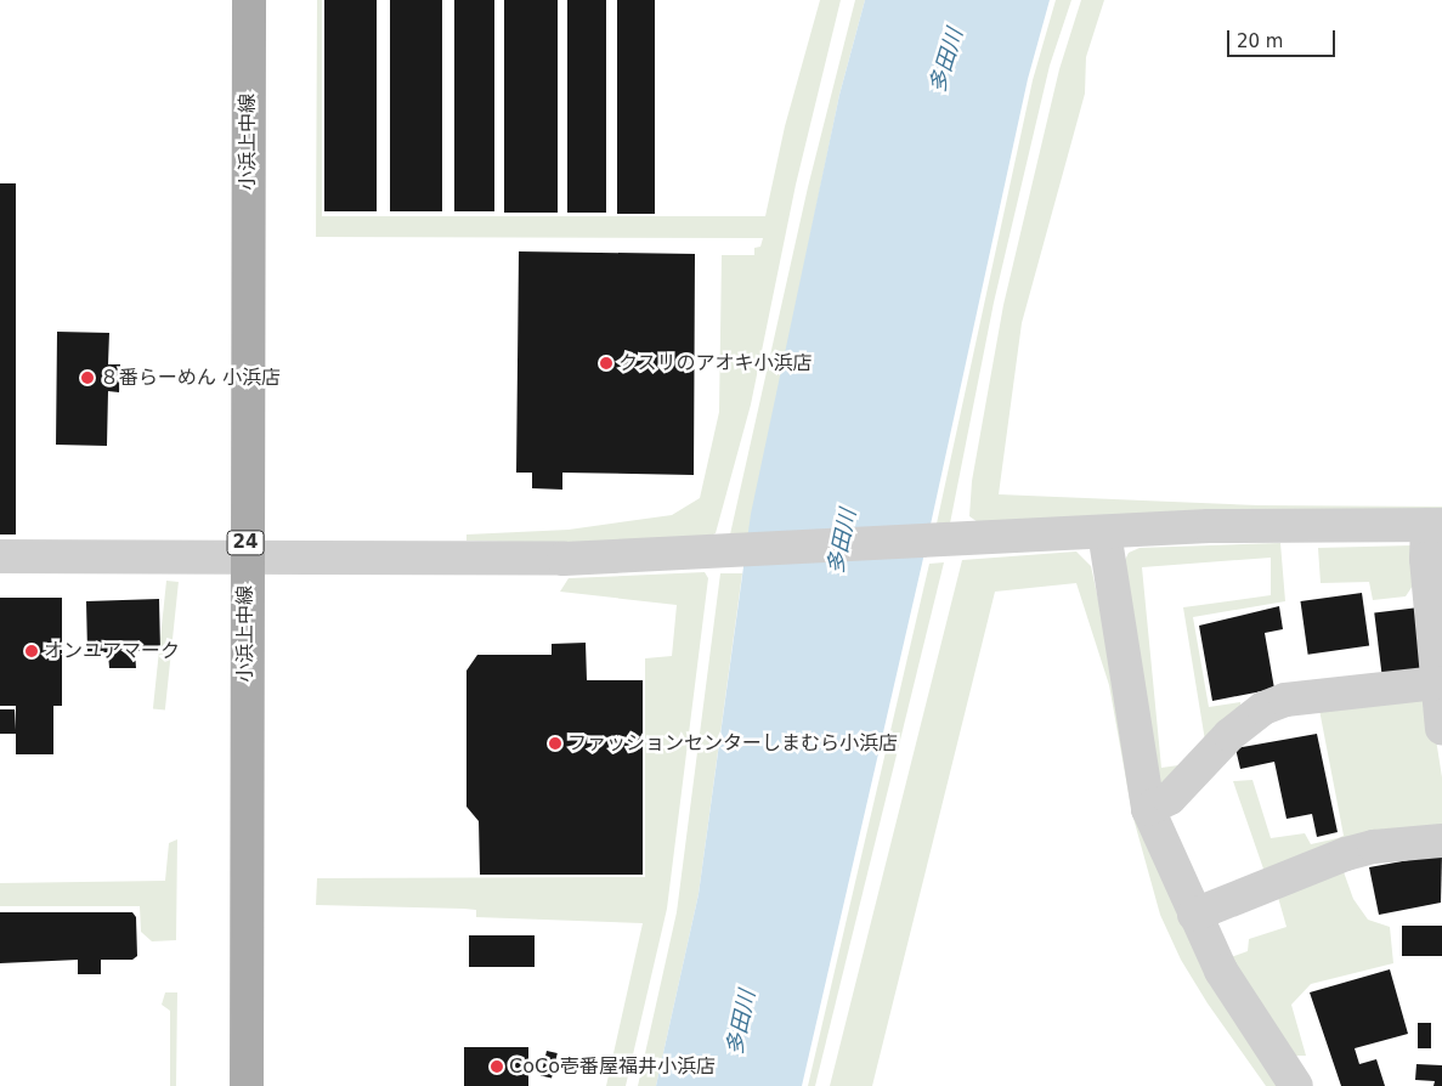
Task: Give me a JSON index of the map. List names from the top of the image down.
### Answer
{
  "streets": {
    "main road": ["小浜上中線", "24"]
  },
  "water": ["多田川"],
  "places": [
    "クスリのアオキ小浜店",
    "８番らーめん 小浜店",
    "オンユアマーク",
    "ファッションセンターしまむら小浜店",
    "CoCo壱番屋福井小浜店"
  ],
  "scale_bar": "20 m"
}
